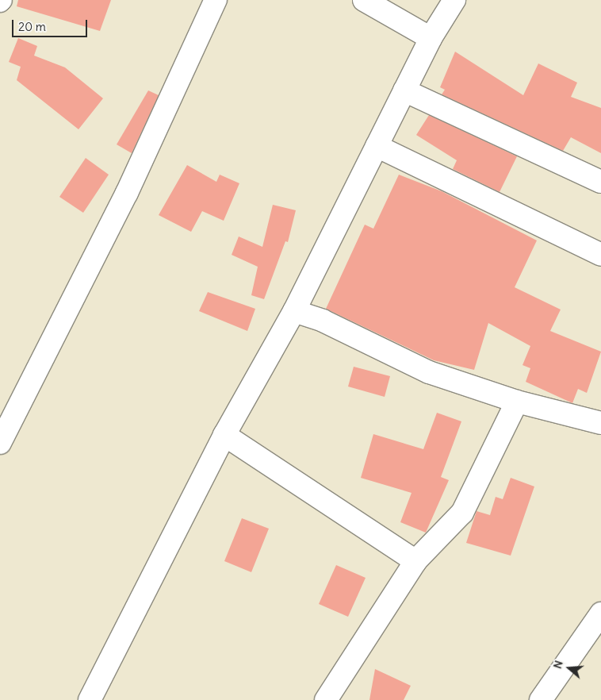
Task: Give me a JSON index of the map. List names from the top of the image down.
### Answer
{
  "scale_bar": "20 m",
  "north": "left"
}
